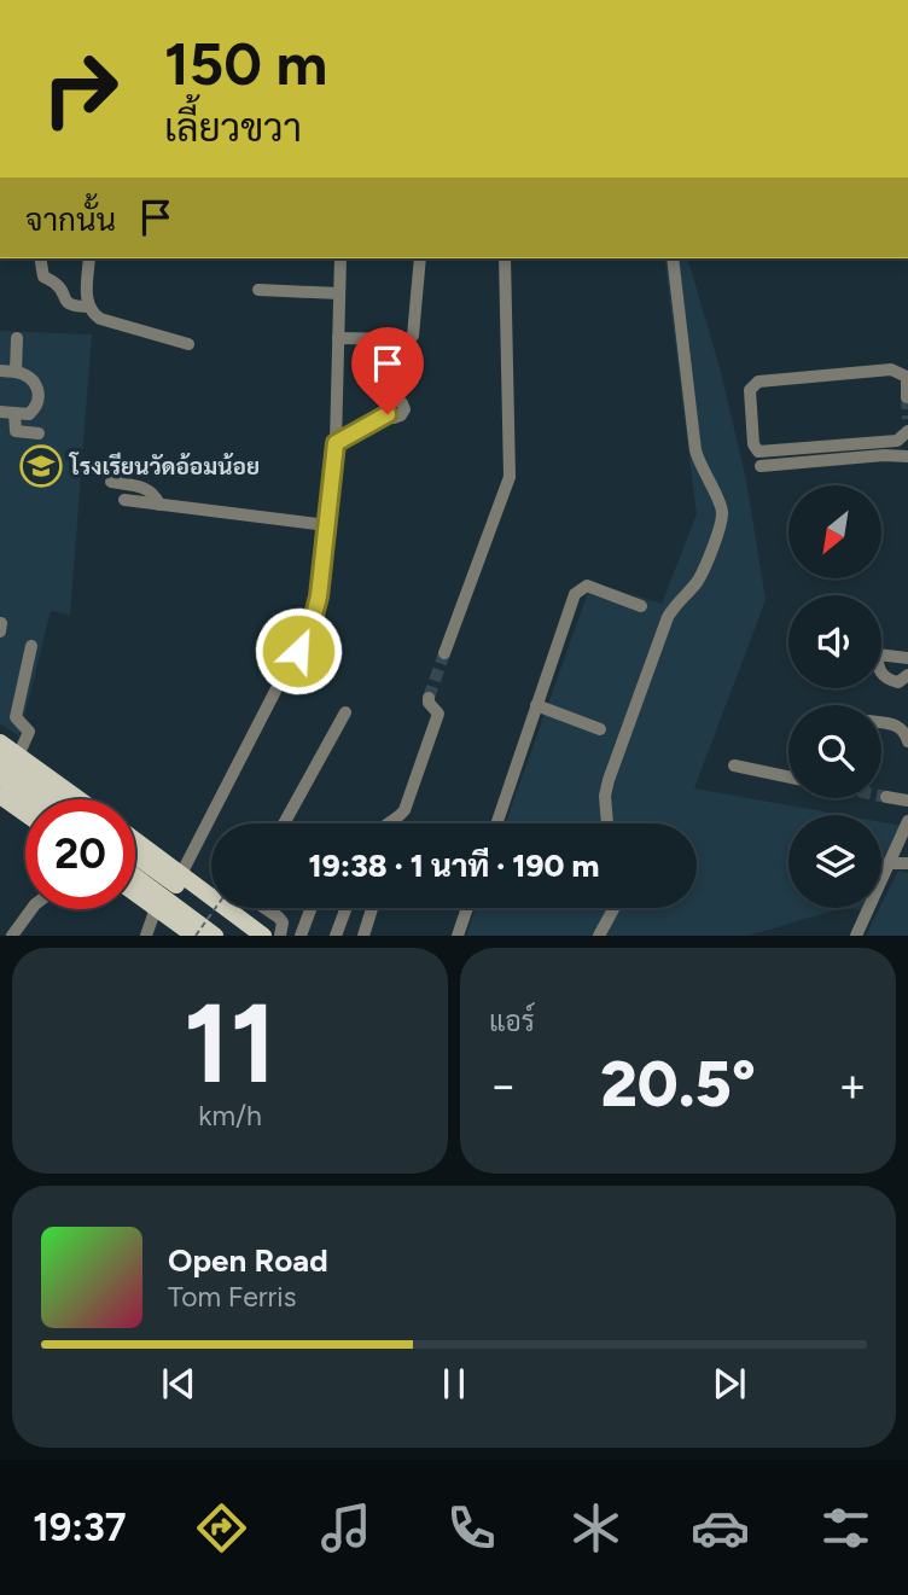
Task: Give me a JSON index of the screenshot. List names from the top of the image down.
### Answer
{
  "places": {
    "school or university": ["โรงเรียนวัดอ้อมน้อย"]
  },
  "north": "bottom left",
  "page": {
    "turn": ["150 m", "เลี้ยวขวา"],
    "then": "จากนั้น",
    "limit": "20",
    "trip": "19:38 · 1 นาที · 190 m",
    "tile": [
      ["11", "km/h"],
      "แอร์"
    ],
    "heat": ["−", "20.5°", "+"],
    "song": ["Open Road", "Tom Ferris"],
    "tabs": "19:37"
  }
}
